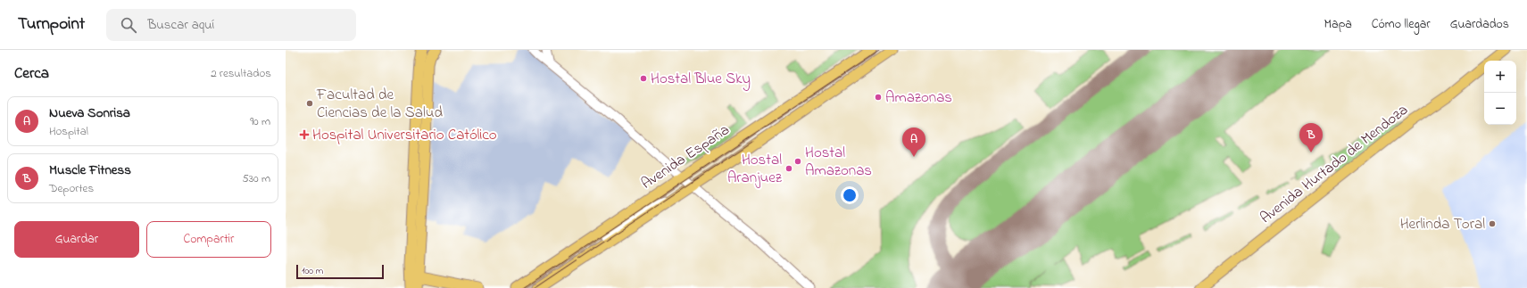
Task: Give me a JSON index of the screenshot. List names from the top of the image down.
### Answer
{
  "streets": {
    "main road": ["Avenida España", "Avenida Hurtado de Mendoza"]
  },
  "places": {
    "other": [
      "Hostal Blue Sky",
      "Amazonas",
      "Facultad de Ciencias de la Salud",
      "Hostal Amazonas",
      "Hostal Aranjuez",
      "Herlinda Toral"
    ],
    "health": ["Hospital Universitario Católico"]
  },
  "scale_bar": "100 m",
  "page": {
    "header": "Turnpoint",
    "search": "Buscar aquí",
    "nav": ["Mapa", "Cómo llegar", "Guardados"],
    "heading": ["Cerca", "2 resultados"],
    "map_buttons": ["+", "−"],
    "list": [
      {
        "mark": "A",
        "name": "Nueva Sonrisa",
        "note": "Hospital",
        "value": "90 m"
      },
      {
        "mark": "B",
        "name": "Muscle Fitness",
        "note": "Deportes",
        "value": "530 m"
      }
    ],
    "pins": ["B", "A"],
    "buttons": ["Guardar", "Compartir"],
    "scale": "100 m"
  }
}
